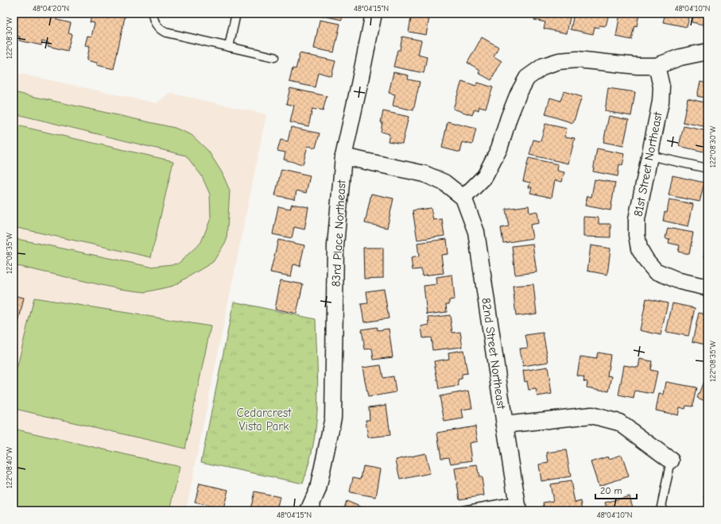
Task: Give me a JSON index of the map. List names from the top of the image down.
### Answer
{
  "streets": {
    "street": ["81st Street Northeast", "83rd Place Northeast", "82nd Street Northeast"]
  },
  "parks": ["Cedarcrest Vista Park"],
  "scale_bar": "20 m",
  "coordinates": [
    "48°04'20\"N",
    "48°04'15\"N",
    "48°04'10\"N",
    "122°08'30\"W",
    "122°08'35\"W",
    "122°08'40\"W"
  ]
}
